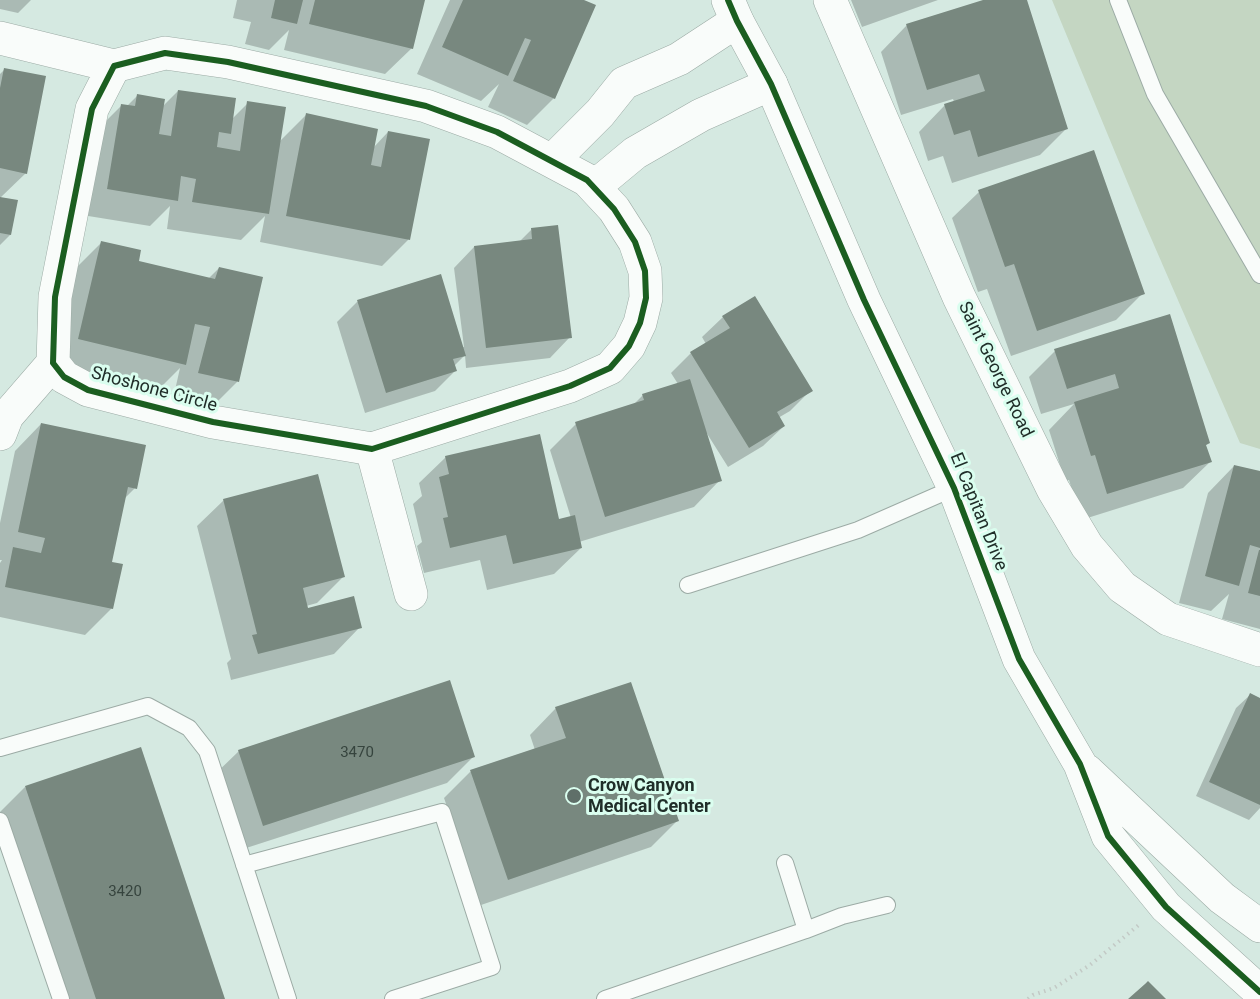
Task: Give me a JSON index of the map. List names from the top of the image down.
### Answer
{
  "streets": {
    "street": ["Saint George Road", "Shoshone Circle", "El Capitan Drive"]
  },
  "places": ["Crow Canyon Medical Center"],
  "house_numbers": ["3470", "3420"]
}
